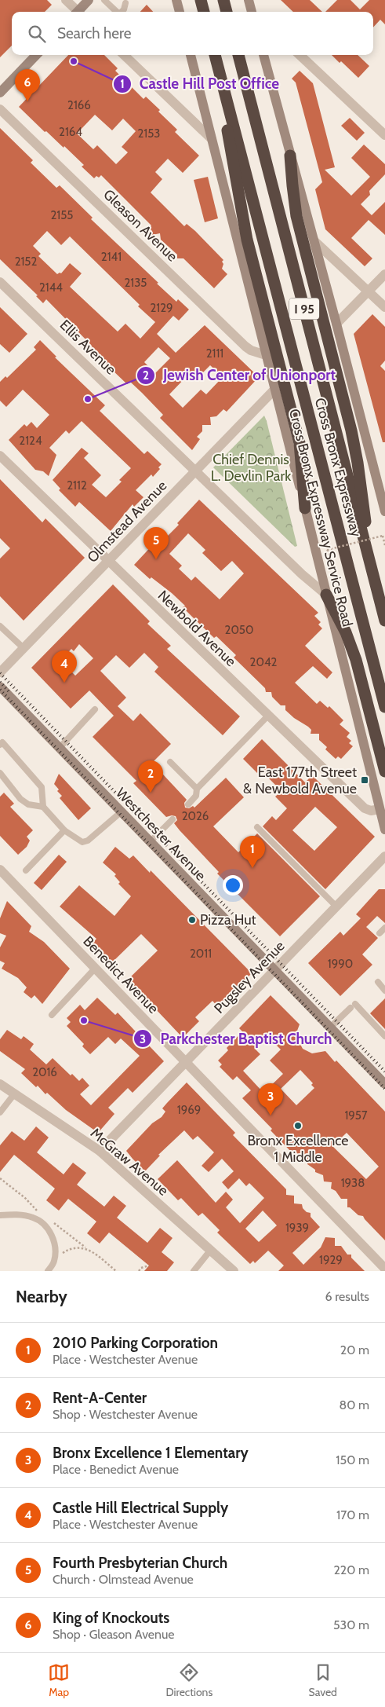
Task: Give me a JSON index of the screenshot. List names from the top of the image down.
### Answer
{
  "streets": {
    "highway": ["I 95", "Cross Bronx Expressway"],
    "main road": ["Cross Bronx Expressway Service Road", "Westchester Avenue"],
    "street": [
      "Gleason Avenue",
      "Ellis Avenue",
      "Olmstead Avenue",
      "Newbold Avenue",
      "Benedict Avenue",
      "Pugsley Avenue",
      "McGraw Avenue"
    ]
  },
  "crossings": [
    ["Gleason Avenue", "Cross Bronx Expressway Service Road"],
    ["Ellis Avenue", "Cross Bronx Expressway Service Road"],
    ["Ellis Avenue", "Olmstead Avenue"],
    ["Cross Bronx Expressway Service Road", "Olmstead Avenue"],
    ["Cross Bronx Expressway Service Road", "Newbold Avenue"],
    ["Olmstead Avenue", "Newbold Avenue"],
    ["Westchester Avenue", "Pugsley Avenue"],
    ["Benedict Avenue", "Pugsley Avenue"],
    ["Pugsley Avenue", "McGraw Avenue"]
  ],
  "parks": ["Chief Dennis L. Devlin Park"],
  "places": {
    "other": [
      "Castle Hill Post Office",
      "Jewish Center of Unionport",
      "Pizza Hut",
      "Parkchester Baptist Church",
      "Bronx Excellence 1 Middle"
    ],
    "transit": ["East 177th Street & Newbold Avenue"]
  },
  "house_numbers": [
    "2166",
    "2164",
    "2153",
    "2155",
    "2141",
    "2152",
    "2135",
    "2144",
    "2129",
    "2111",
    "2124",
    "2112",
    "2050",
    "2042",
    "2026",
    "2011",
    "1990",
    "2016",
    "1969",
    "1957",
    "1938",
    "1939",
    "1929"
  ],
  "page": {
    "search": "Search here",
    "pins": [
      "6",
      "5",
      "4",
      "2",
      "1",
      "3"
    ],
    "heading": ["Nearby", "6 results"],
    "list": [
      {
        "mark": "1",
        "name": "2010 Parking Corporation",
        "note": "Place · Westchester Avenue",
        "value": "20 m"
      },
      {
        "mark": "2",
        "name": "Rent-A-Center",
        "note": "Shop · Westchester Avenue",
        "value": "80 m"
      },
      {
        "mark": "3",
        "name": "Bronx Excellence 1 Elementary",
        "note": "Place · Benedict Avenue",
        "value": "150 m"
      },
      {
        "mark": "4",
        "name": "Castle Hill Electrical Supply",
        "note": "Place · Westchester Avenue",
        "value": "170 m"
      },
      {
        "mark": "5",
        "name": "Fourth Presbyterian Church",
        "note": "Church · Olmstead Avenue",
        "value": "220 m"
      },
      {
        "mark": "6",
        "name": "King of Knockouts",
        "note": "Shop · Gleason Avenue",
        "value": "530 m"
      }
    ],
    "nav": ["Map", "Directions", "Saved"]
  }
}
